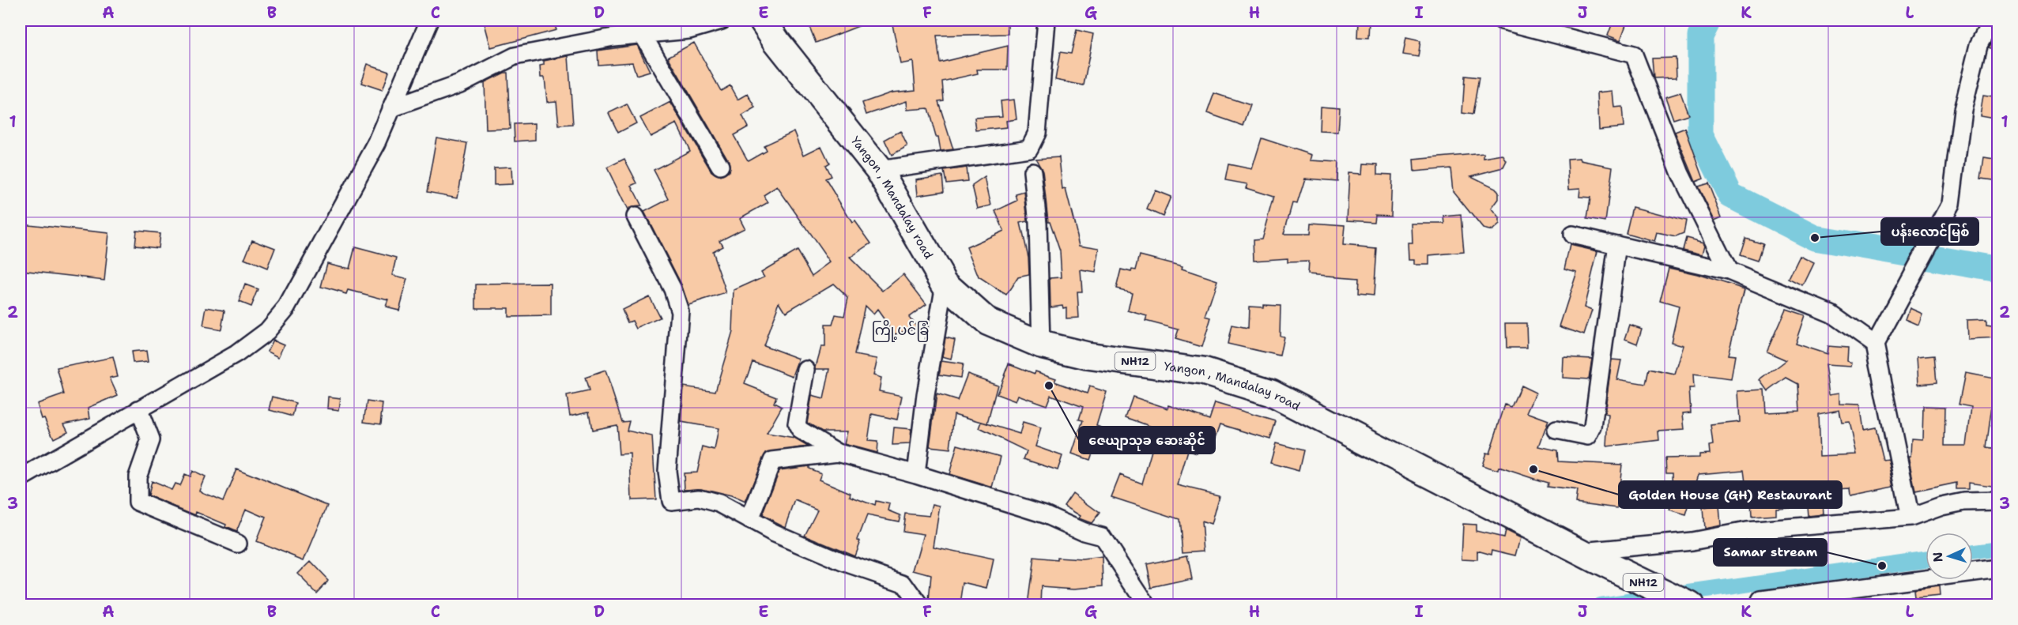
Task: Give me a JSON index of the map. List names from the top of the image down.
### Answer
{
  "streets": {
    "highway": ["Yangon , Mandalay road", "NH12"]
  },
  "crossings": [
    ["Yangon , Mandalay road", "NH12"]
  ],
  "districts": ["ကြို့ပင်ခြံ"],
  "places": [
    "ပန်းလောင်မြစ်",
    "ဇေယျာသုခ ဆေးဆိုင်",
    "Golden House (GH) Restaurant",
    "Samar stream"
  ],
  "north": "left",
  "grid": {
    "columns": [
      "A",
      "B",
      "C",
      "D",
      "E",
      "F",
      "G",
      "H",
      "I",
      "J",
      "K",
      "L"
    ],
    "rows": ["1", "2", "3"]
  }
}
